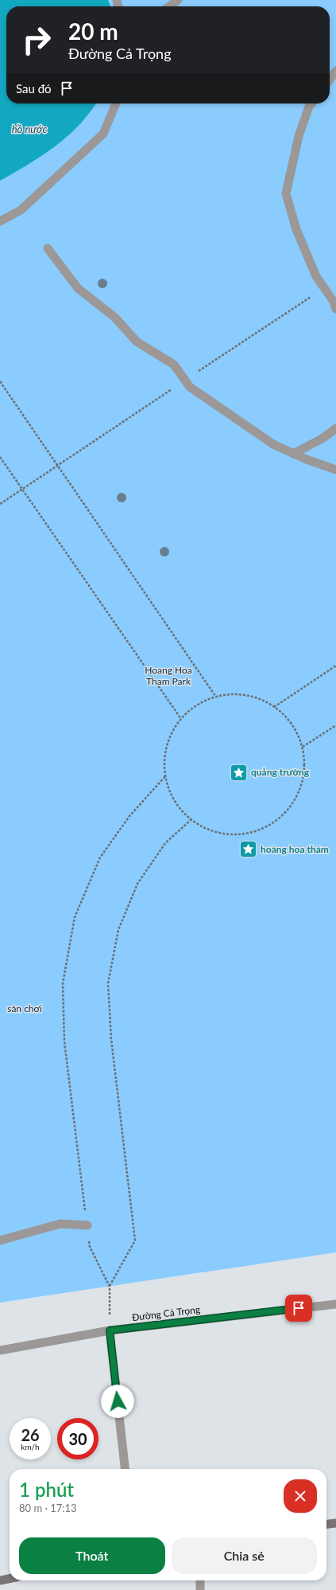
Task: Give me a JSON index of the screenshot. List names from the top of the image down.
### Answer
{
  "streets": {
    "street": ["Đường Cả Trọng"]
  },
  "water": ["hồ nước"],
  "parks": ["Hoang Hoa Tham Park", "sân chơi"],
  "places": {
    "place": ["quảng trường", "hoàng hoa thám"]
  },
  "page": {
    "turn": ["20 m", "Đường Cả Trọng"],
    "then": "Sau đó",
    "speed": "26 km/h",
    "limit": "30",
    "heading": ["1 phút", "80 m · 17:13"],
    "buttons": ["Thoát", "Chia sẻ"]
  }
}
